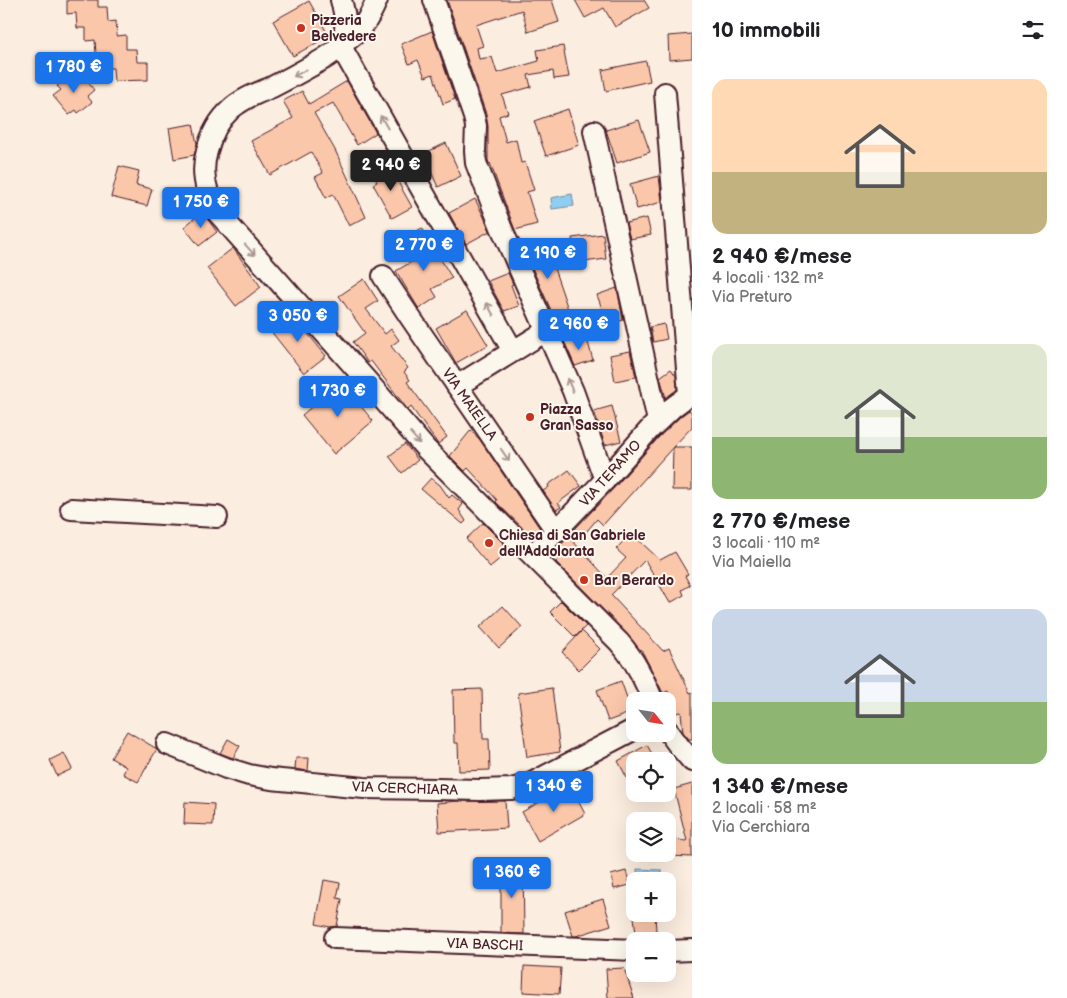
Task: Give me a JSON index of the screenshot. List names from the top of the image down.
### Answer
{
  "streets": {
    "street": [
      "VIA MAIELLA",
      "VIA TERAMO",
      "VIA CERCHIARA",
      "VIA BASCHI"
    ]
  },
  "crossings": [
    ["VIA MAIELLA", "VIA TERAMO"]
  ],
  "places": [
    "Pizzeria Belvedere",
    "Piazza Gran Sasso",
    "Chiesa di San Gabriele dell'Addolorata",
    "Bar Berardo"
  ],
  "north": "bottom right",
  "page": {
    "heading": "10 immobili",
    "price": [
      "1 780 €",
      "2 940 €",
      "1 750 €",
      "2 770 €",
      "2 190 €",
      "3 050 €",
      "2 960 €",
      "1 730 €",
      "1 340 €",
      "1 360 €"
    ],
    "list": [
      {
        "name": "2 940 €/mese",
        "note": "4 locali · 132 m² · Via Preturo"
      },
      {
        "name": "2 770 €/mese",
        "note": "3 locali · 110 m² · Via Maiella"
      },
      {
        "name": "1 340 €/mese",
        "note": "2 locali · 58 m² · Via Cerchiara"
      }
    ],
    "map_buttons": ["+", "−"]
  }
}
